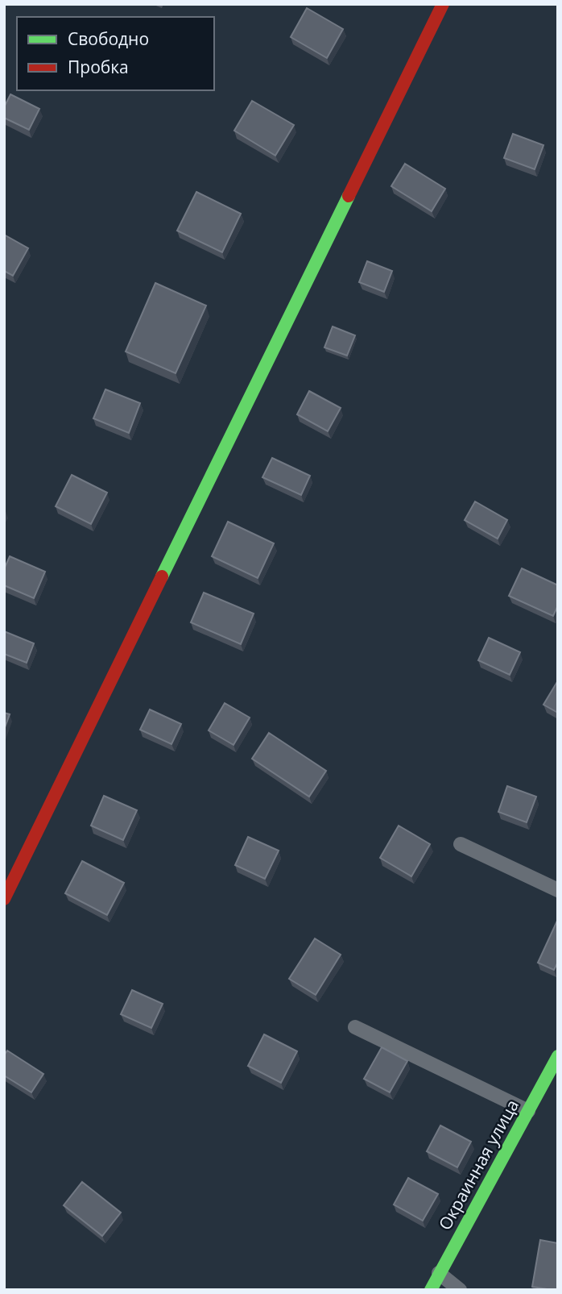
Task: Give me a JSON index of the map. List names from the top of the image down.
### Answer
{
  "streets": {
    "street": ["Окраинная улица"]
  },
  "legend": ["Свободно", "Пробка"]
}
